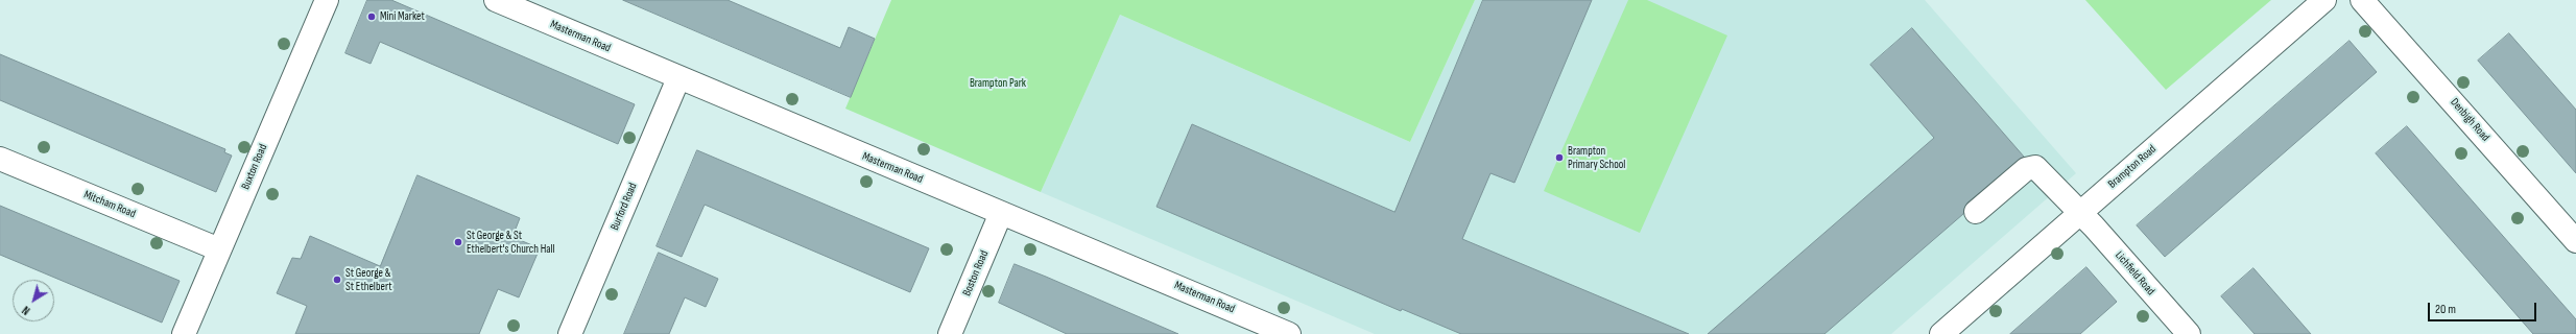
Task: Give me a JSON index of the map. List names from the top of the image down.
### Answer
{
  "streets": {
    "street": [
      "Masterman Road",
      "Denbigh Road",
      "Buxton Road",
      "Brampton Road",
      "Mitcham Road",
      "Burford Road",
      "Boston Road",
      "Lichfield Road"
    ]
  },
  "crossings": [
    ["Masterman Road", "Burford Road"],
    ["Masterman Road", "Boston Road"],
    ["Buxton Road", "Mitcham Road"],
    ["Brampton Road", "Lichfield Road"]
  ],
  "parks": ["Brampton Park"],
  "places": [
    "Mini Market",
    "Brampton Primary School",
    "St George & St Ethelbert's Church Hall",
    "St George & St Ethelbert"
  ],
  "scale_bar": "20 m",
  "north": "bottom left"
}
